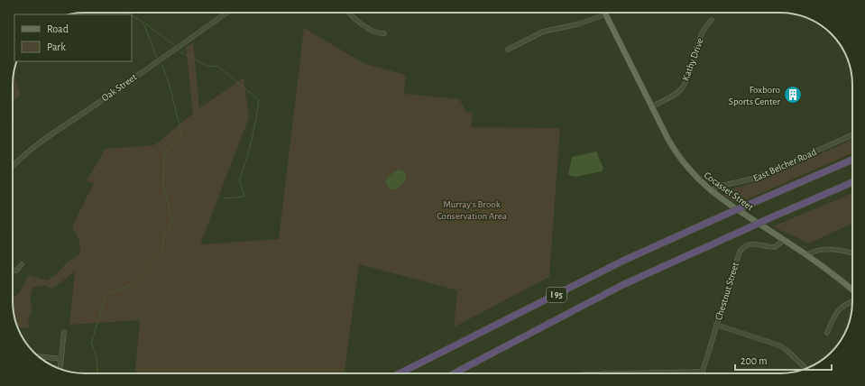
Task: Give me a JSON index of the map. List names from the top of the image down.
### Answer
{
  "streets": {
    "highway": ["I 95"],
    "main road": ["Cocasset Street"],
    "street": [
      "Kathy Drive",
      "Oak Street",
      "East Belcher Road",
      "Chestnut Street"
    ]
  },
  "crossings": [
    ["Kathy Drive", "Cocasset Street"],
    ["East Belcher Road", "Cocasset Street"],
    ["Cocasset Street", "Chestnut Street"]
  ],
  "parks": ["Murray's Brook Conservation Area"],
  "places": {
    "building": ["Foxboro Sports Center"]
  },
  "legend": ["Road", "Park"],
  "scale_bar": "200 m"
}
